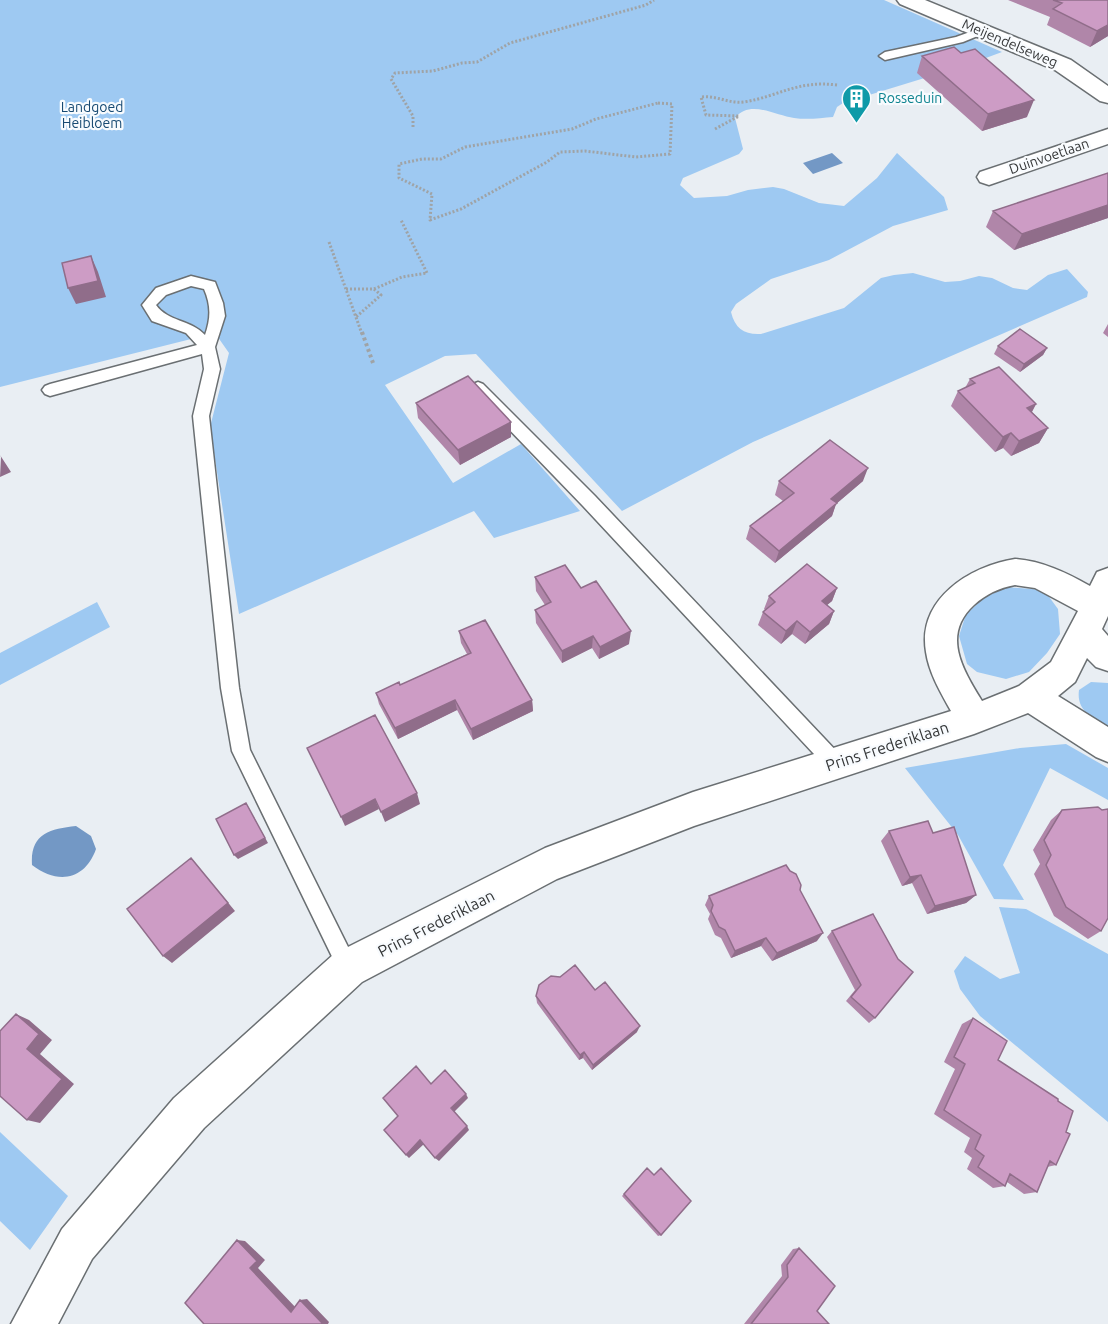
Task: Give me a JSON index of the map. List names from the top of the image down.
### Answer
{
  "streets": {
    "street": ["Meijendelseweg", "Duinvoetlaan", "Prins Frederiklaan"]
  },
  "parks": ["Landgoed Heibloem"],
  "places": {
    "building": ["Rosseduin"]
  }
}
